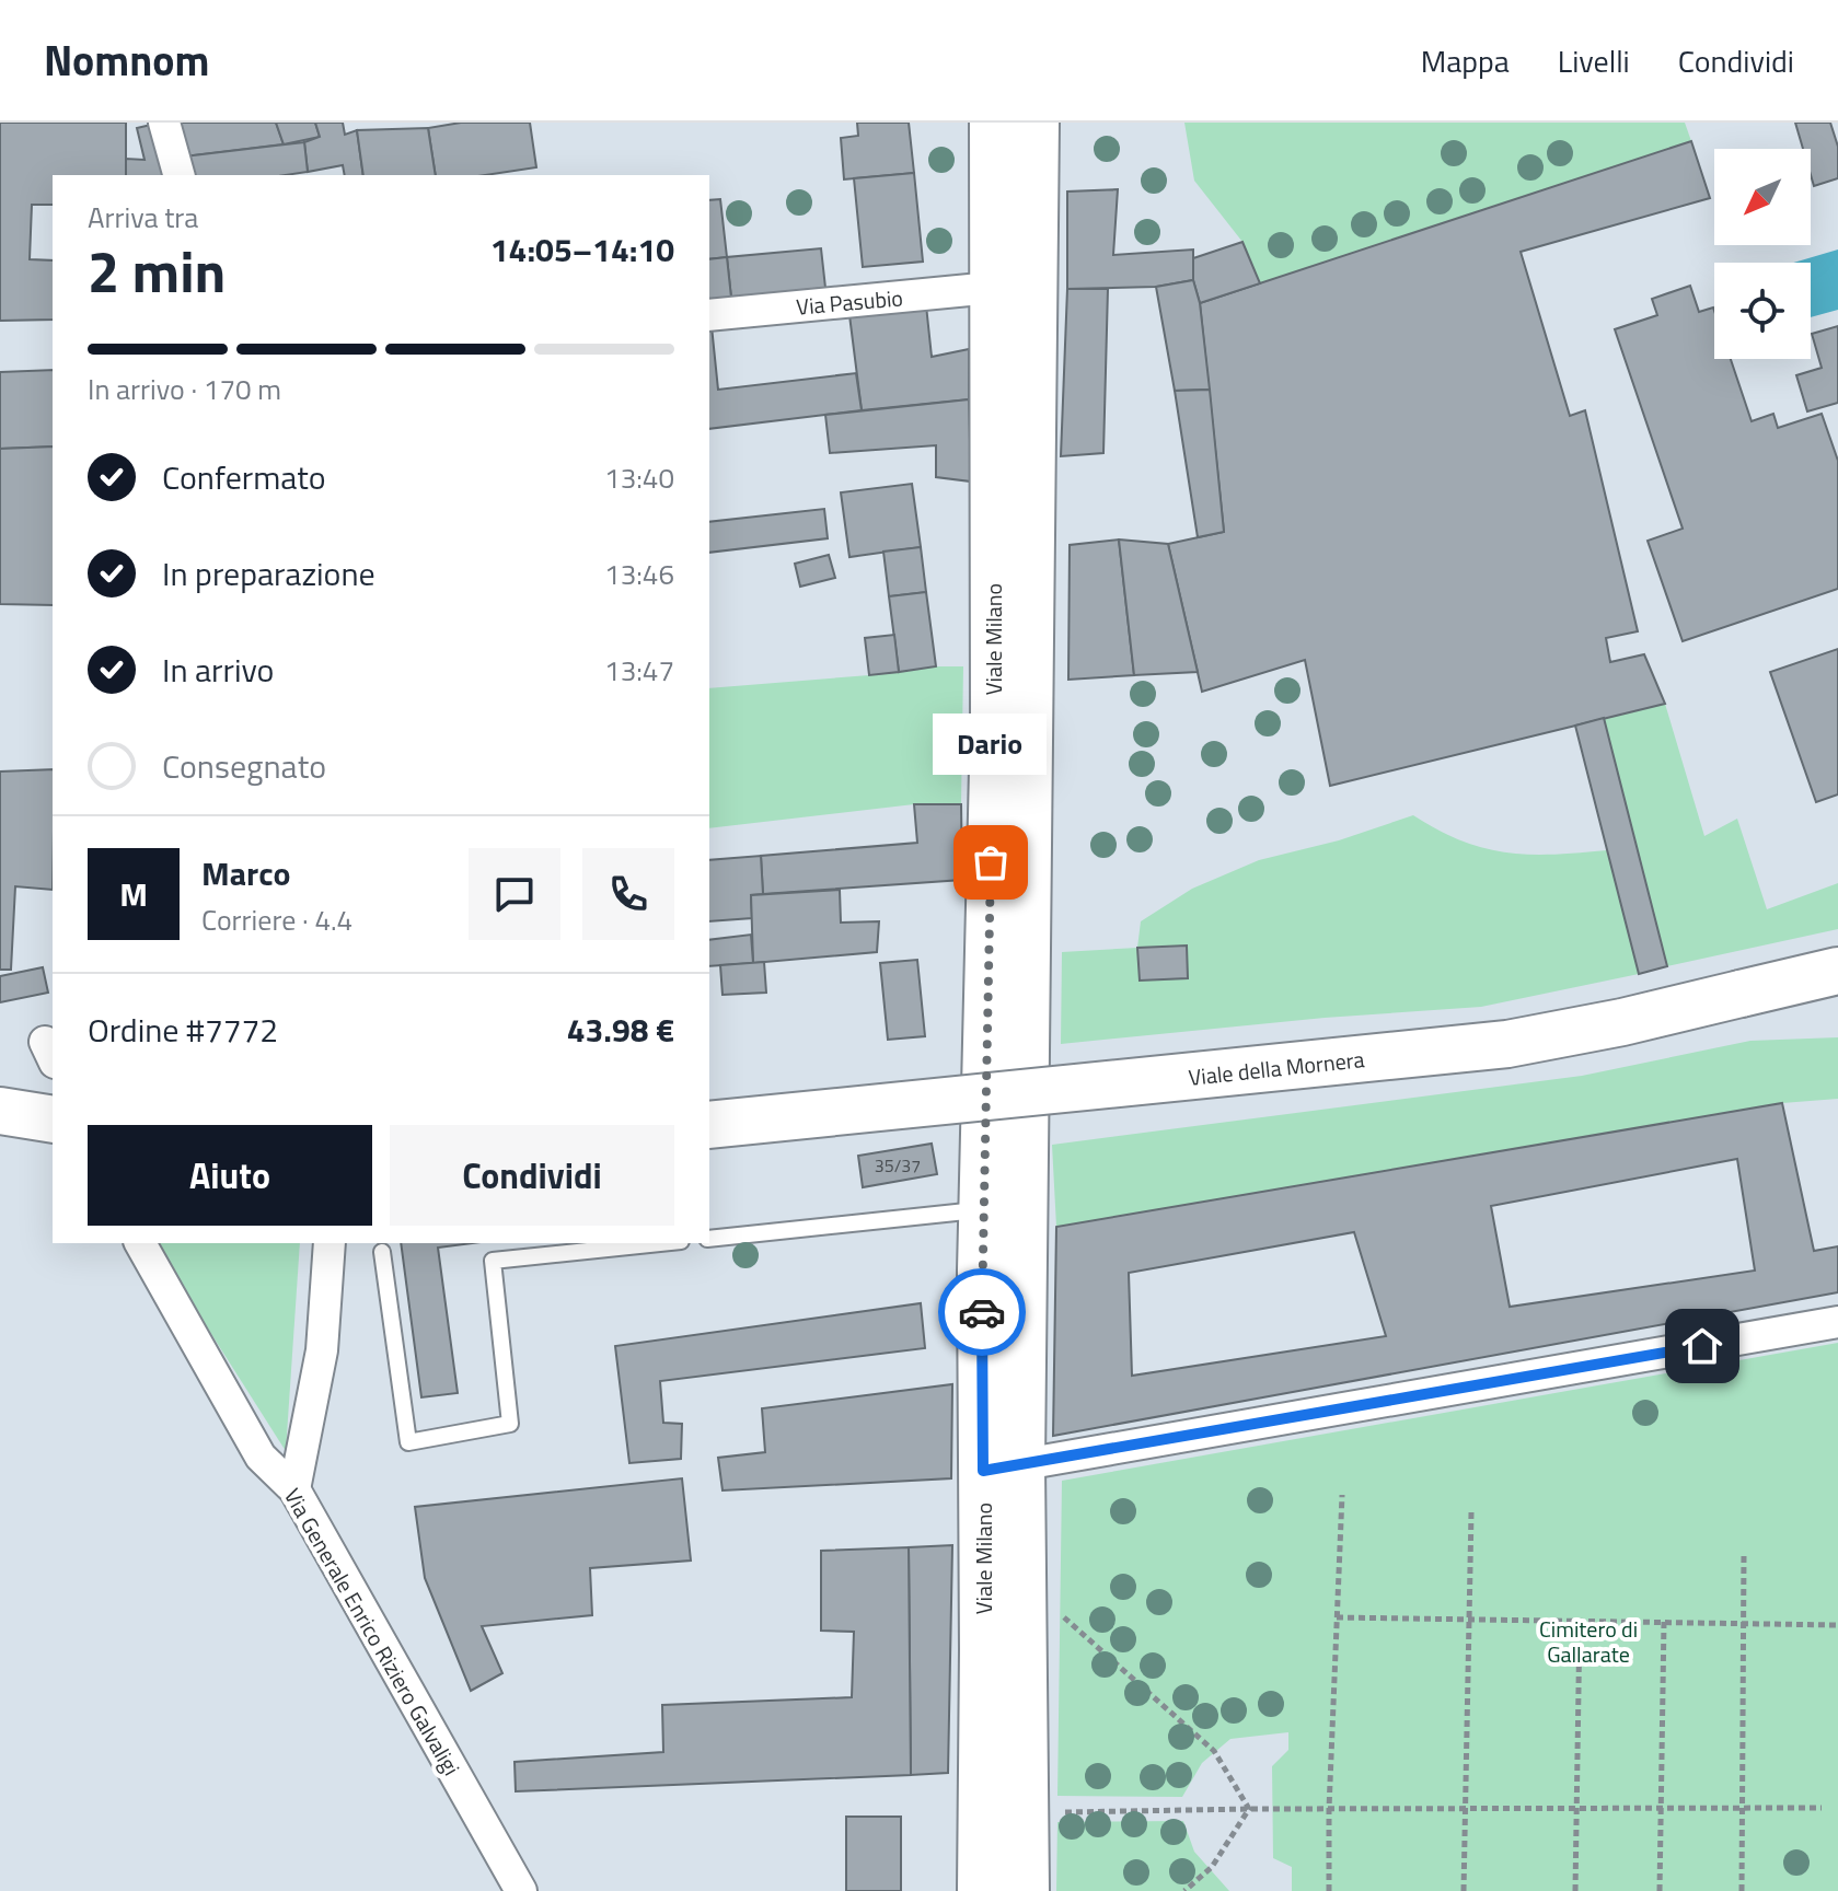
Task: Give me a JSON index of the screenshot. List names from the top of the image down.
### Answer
{
  "streets": {
    "street": [
      "Via Pasubio",
      "Viale Milano",
      "Viale della Mornera",
      "Via Generale Enrico Riziero Galvaligi"
    ]
  },
  "crossings": [
    ["Via Pasubio", "Viale Milano"]
  ],
  "parks": ["Cimitero di Gallarate"],
  "places": ["Dario"],
  "house_numbers": ["35/37"],
  "north": "bottom left",
  "page": {
    "header": "Nomnom",
    "nav": ["Mappa", "Livelli", "Condividi"],
    "heading": ["2 min", "Arriva tra", "14:05–14:10"],
    "panel": [
      "Marco",
      "Corriere · 4.4",
      "Ordine #7772",
      "43.98 €"
    ],
    "bar": "In arrivo · 170 m",
    "list": [
      ["Confermato", "13:40"],
      ["In preparazione", "13:46"],
      ["In arrivo", "13:47"],
      "Consegnato"
    ],
    "bubble": "Dario",
    "round": "M",
    "buttons": ["Aiuto", "Condividi"]
  }
}
